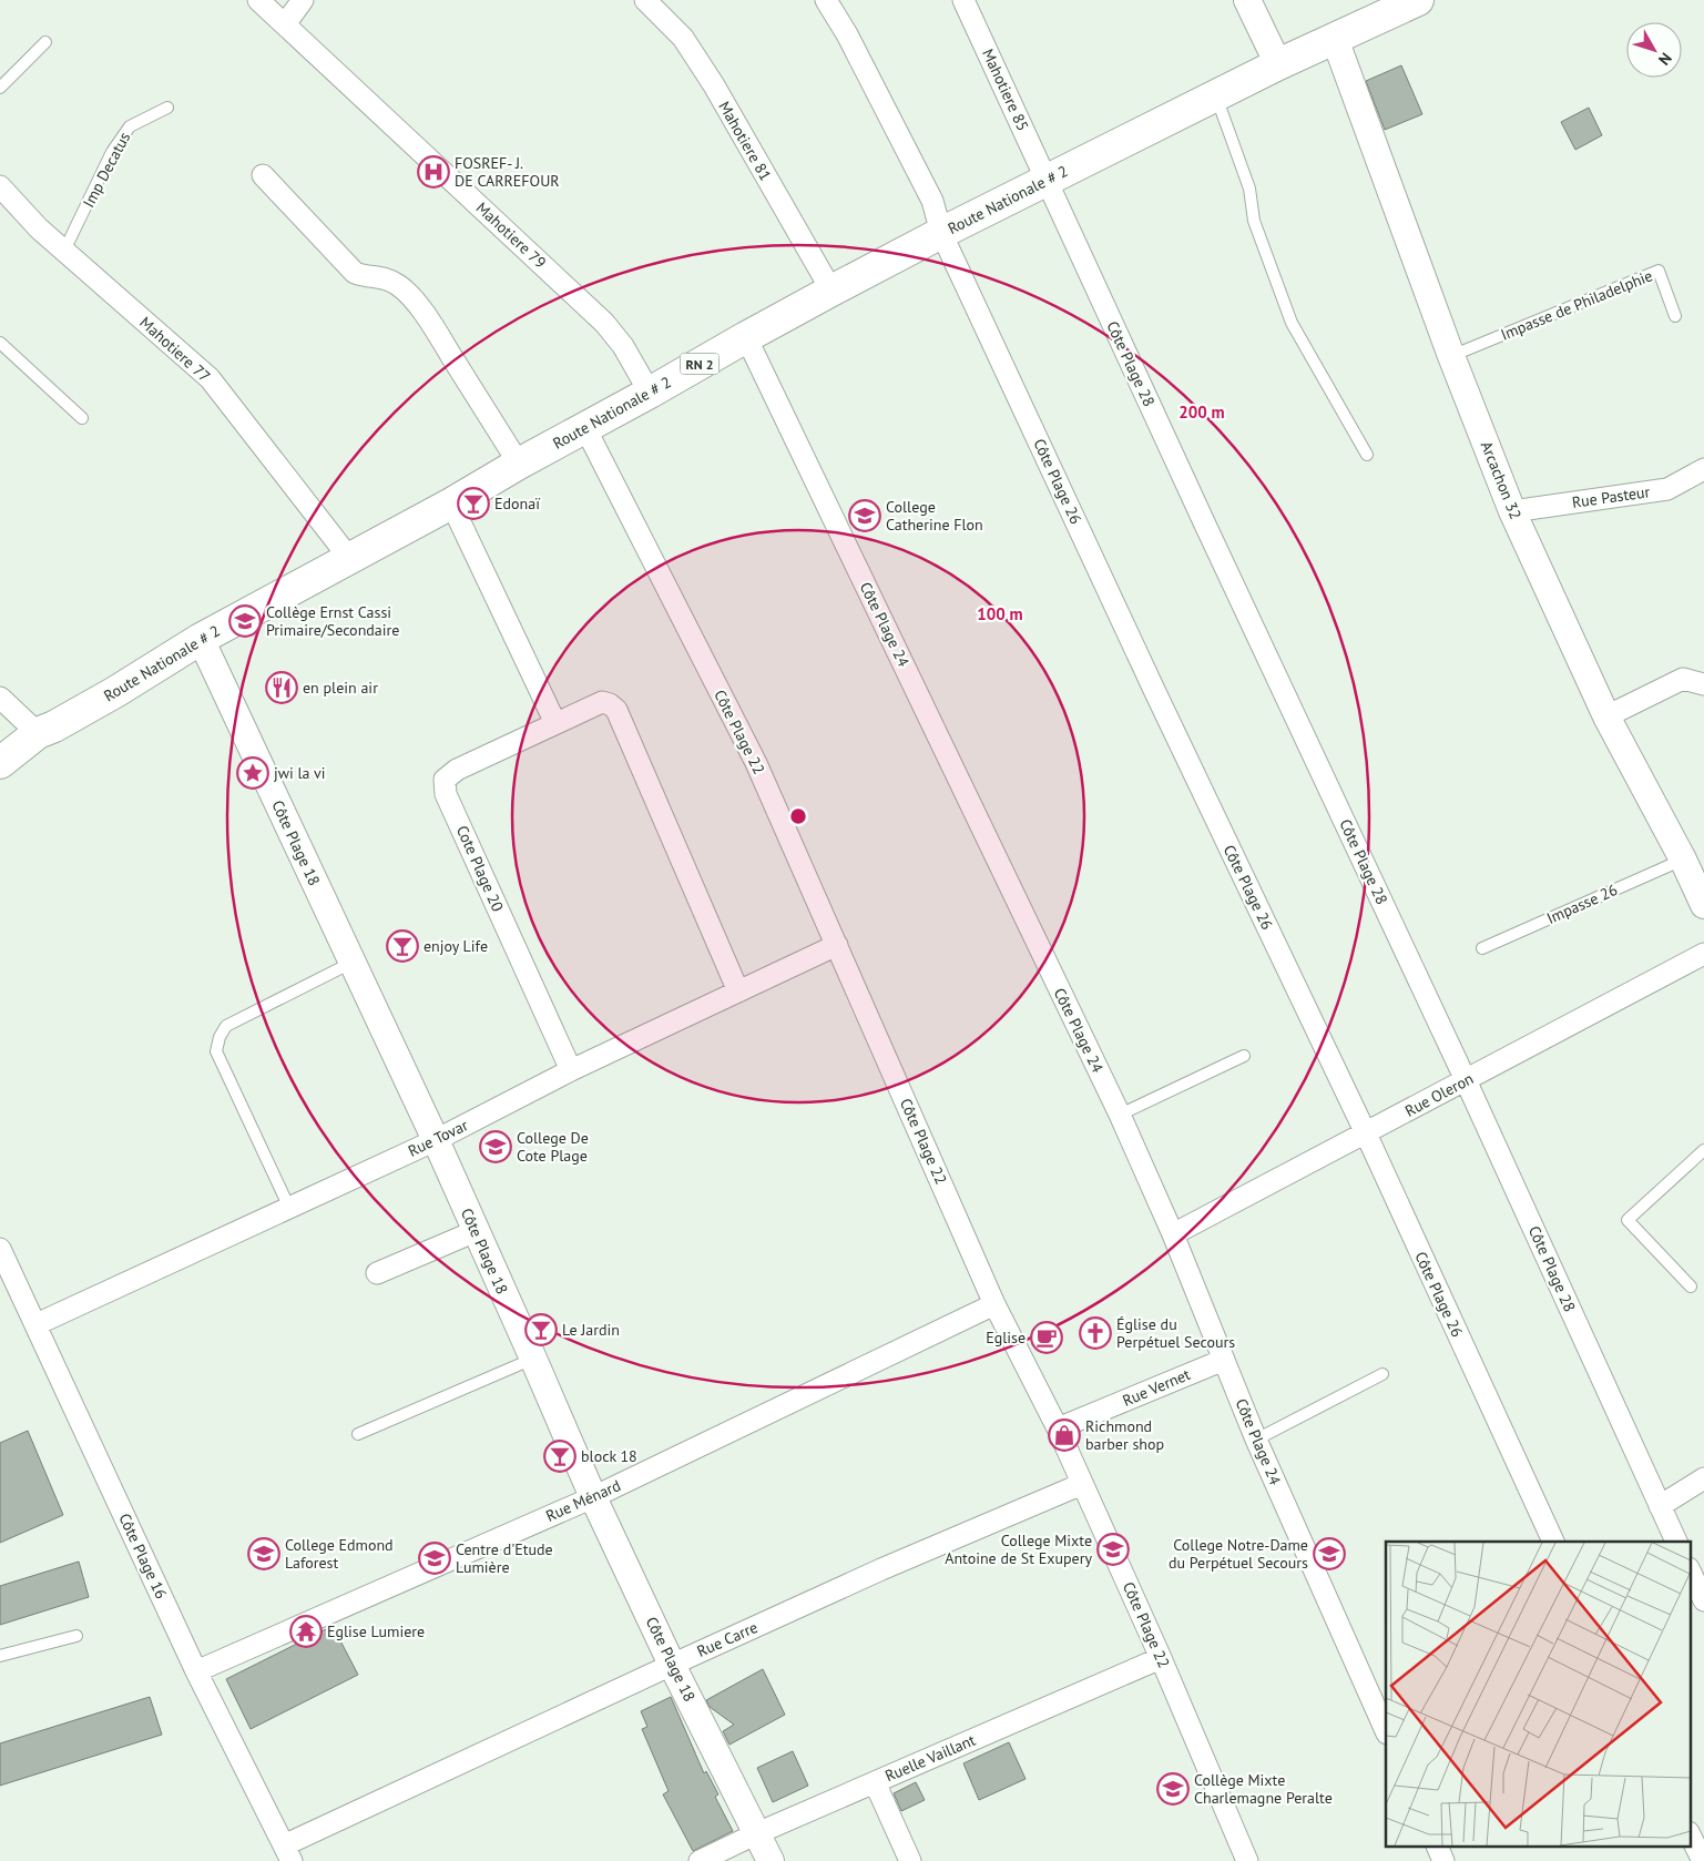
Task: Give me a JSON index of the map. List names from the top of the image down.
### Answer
{
  "streets": {
    "main road": ["Route Nationale # 2", "RN 2"],
    "street": [
      "Mahotiere 85",
      "Mahotiere 81",
      "Mahotiere 79",
      "Mahotiere 77",
      "Côte Plage 28",
      "Arcachon 32",
      "Côte Plage 26",
      "Rue Pasteur",
      "Côte Plage 24",
      "Côte Plage 22",
      "Côte Plage 18",
      "Cote Plage 20",
      "Rue Oleron",
      "Rue Tovar",
      "Rue Vernet",
      "Rue Ménard",
      "Côte Plage 16",
      "Rue Carre",
      "Ruelle Vaillant"
    ],
    "lane": ["Imp Decatus", "Impasse de Philadelphie", "Impasse 26"]
  },
  "crossings": [
    ["Mahotiere 85", "Route Nationale # 2"],
    ["Mahotiere 85", "Côte Plage 28"],
    ["Mahotiere 81", "Route Nationale # 2"],
    ["Imp Decatus", "Mahotiere 77"],
    ["Route Nationale # 2", "Mahotiere 79"],
    ["Route Nationale # 2", "Mahotiere 77"],
    ["Route Nationale # 2", "Côte Plage 28"],
    ["Route Nationale # 2", "Arcachon 32"],
    ["Route Nationale # 2", "Côte Plage 26"],
    ["Route Nationale # 2", "Côte Plage 24"],
    ["Route Nationale # 2", "Côte Plage 22"],
    ["Route Nationale # 2", "Côte Plage 18"],
    ["Impasse de Philadelphie", "Arcachon 32"],
    ["Côte Plage 28", "Rue Oleron"],
    ["Arcachon 32", "Rue Pasteur"],
    ["Arcachon 32", "Impasse 26"],
    ["Côte Plage 26", "Rue Oleron"],
    ["Côte Plage 24", "Rue Oleron"],
    ["Côte Plage 24", "Rue Vernet"],
    ["Côte Plage 22", "Rue Tovar"],
    ["Côte Plage 22", "Rue Vernet"],
    ["Côte Plage 22", "Rue Ménard"],
    ["Côte Plage 22", "Rue Carre"],
    ["Côte Plage 22", "Ruelle Vaillant"],
    ["Côte Plage 18", "Rue Tovar"],
    ["Côte Plage 18", "Rue Ménard"],
    ["Côte Plage 18", "Rue Carre"],
    ["Côte Plage 18", "Ruelle Vaillant"],
    ["Cote Plage 20", "Rue Tovar"],
    ["Rue Tovar", "Côte Plage 16"],
    ["Rue Ménard", "Côte Plage 16"],
    ["Côte Plage 16", "Rue Carre"]
  ],
  "places": {
    "hospital": ["FOSREF- J. DE CARREFOUR"],
    "bar": [
      "Edonaï",
      "enjoy Life",
      "Le Jardin",
      "block 18"
    ],
    "school or university": [
      "College Catherine Flon",
      "Collège Ernst Cassi Primaire/Secondaire",
      "College De Cote Plage",
      "College Mixte Antoine de St Exupery",
      "College Edmond Laforest",
      "College Notre-Dame du Perpétuel Secours",
      "Centre d'Etude Lumière",
      "Collège Mixte Charlemagne Peralte"
    ],
    "restaurant": ["en plein air"],
    "place": ["jwi la vi"],
    "church": ["Église du Perpétuel Secours"],
    "cafe": ["Eglise"],
    "shop": ["Richmond barber shop"],
    "temple": ["Eglise Lumiere"]
  },
  "north": "bottom right",
  "rings": ["200 m", "100 m"]
}
